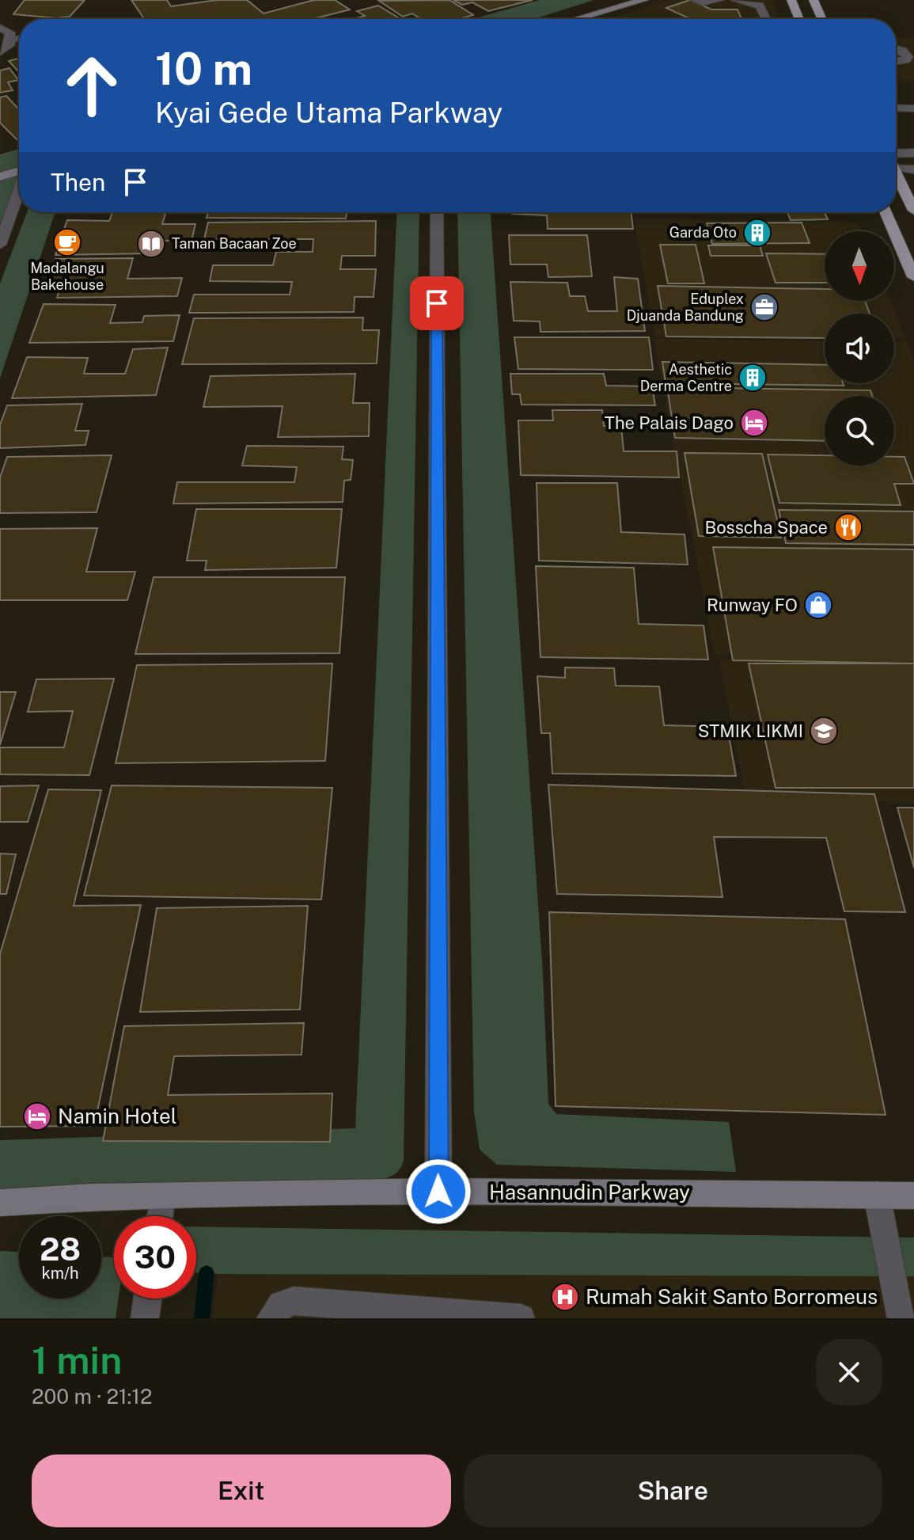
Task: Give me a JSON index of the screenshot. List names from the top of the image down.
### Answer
{
  "streets": {
    "street": ["Hasannudin Parkway"]
  },
  "places": {
    "building": ["Garda Oto", "Aesthetic Derma Centre"],
    "cafe": ["Madalangu Bakehouse"],
    "library": ["Taman Bacaan Zoe"],
    "office": ["Eduplex Djuanda Bandung"],
    "hotel": ["The Palais Dago", "Namin Hotel"],
    "restaurant": ["Bosscha Space"],
    "shop": ["Runway FO"],
    "school or university": ["STMIK LIKMI"],
    "hospital": ["Rumah Sakit Santo Borromeus"]
  },
  "north": "bottom",
  "page": {
    "turn": ["10 m", "Kyai Gede Utama Parkway"],
    "then": "Then",
    "speed": "28 km/h",
    "limit": "30",
    "heading": ["1 min", "200 m · 21:12"],
    "buttons": ["Exit", "Share"]
  }
}
